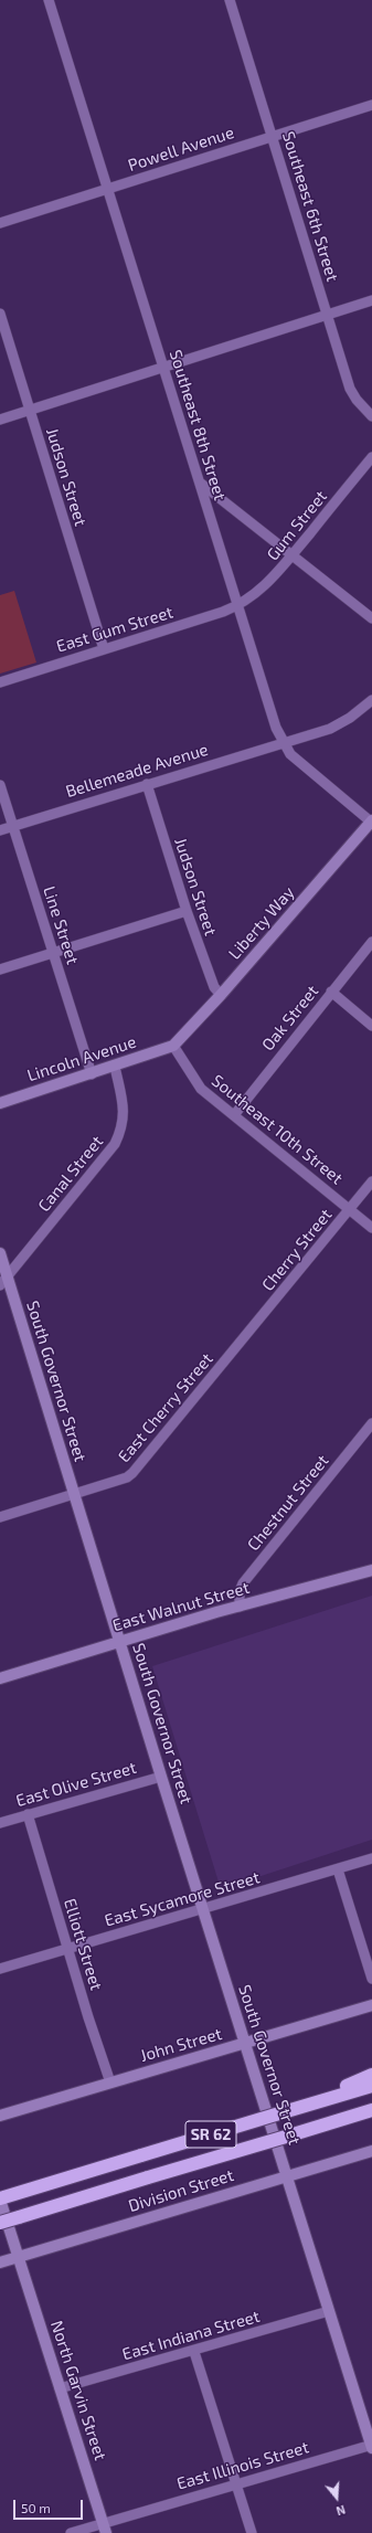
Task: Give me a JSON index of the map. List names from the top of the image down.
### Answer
{
  "streets": {
    "highway": ["SR 62"],
    "main road": [
      "Liberty Way",
      "Lincoln Avenue",
      "South Governor Street",
      "East Walnut Street",
      "John Street",
      "Division Street",
      "North Garvin Street"
    ],
    "street": [
      "Powell Avenue",
      "Southeast 6th Street",
      "Southeast 8th Street",
      "Judson Street",
      "Gum Street",
      "East Gum Street",
      "Bellemeade Avenue",
      "Line Street",
      "Oak Street",
      "Southeast 10th Street",
      "Canal Street",
      "Cherry Street",
      "East Cherry Street",
      "Chestnut Street",
      "East Olive Street",
      "East Sycamore Street",
      "Elliott Street",
      "East Indiana Street",
      "East Illinois Street"
    ]
  },
  "crossings": [
    ["Powell Avenue", "Southeast 6th Street"],
    ["Powell Avenue", "Southeast 8th Street"],
    ["Southeast 8th Street", "Gum Street"],
    ["Southeast 8th Street", "East Gum Street"],
    ["Southeast 8th Street", "Bellemeade Avenue"],
    ["Southeast 8th Street", "Liberty Way"],
    ["Judson Street", "East Gum Street"],
    ["Judson Street", "Bellemeade Avenue"],
    ["Judson Street", "Liberty Way"],
    ["Gum Street", "East Gum Street"],
    ["Bellemeade Avenue", "Line Street"],
    ["Liberty Way", "Lincoln Avenue"],
    ["Liberty Way", "Southeast 10th Street"],
    ["Line Street", "Lincoln Avenue"],
    ["Oak Street", "Southeast 10th Street"],
    ["Lincoln Avenue", "Southeast 10th Street"],
    ["Lincoln Avenue", "Canal Street"],
    ["Southeast 10th Street", "Cherry Street"],
    ["Canal Street", "South Governor Street"],
    ["Cherry Street", "East Cherry Street"],
    ["South Governor Street", "East Cherry Street"],
    ["South Governor Street", "East Walnut Street"],
    ["South Governor Street", "East Olive Street"],
    ["South Governor Street", "East Sycamore Street"],
    ["South Governor Street", "John Street"],
    ["South Governor Street", "Division Street"],
    ["South Governor Street", "East Indiana Street"],
    ["South Governor Street", "East Illinois Street"],
    ["Chestnut Street", "East Walnut Street"],
    ["East Olive Street", "Elliott Street"],
    ["East Sycamore Street", "Elliott Street"],
    ["Elliott Street", "John Street"],
    ["SR 62", "North Garvin Street"],
    ["Division Street", "North Garvin Street"],
    ["East Indiana Street", "North Garvin Street"],
    ["North Garvin Street", "East Illinois Street"]
  ],
  "scale_bar": "50 m",
  "north": "bottom"
}
